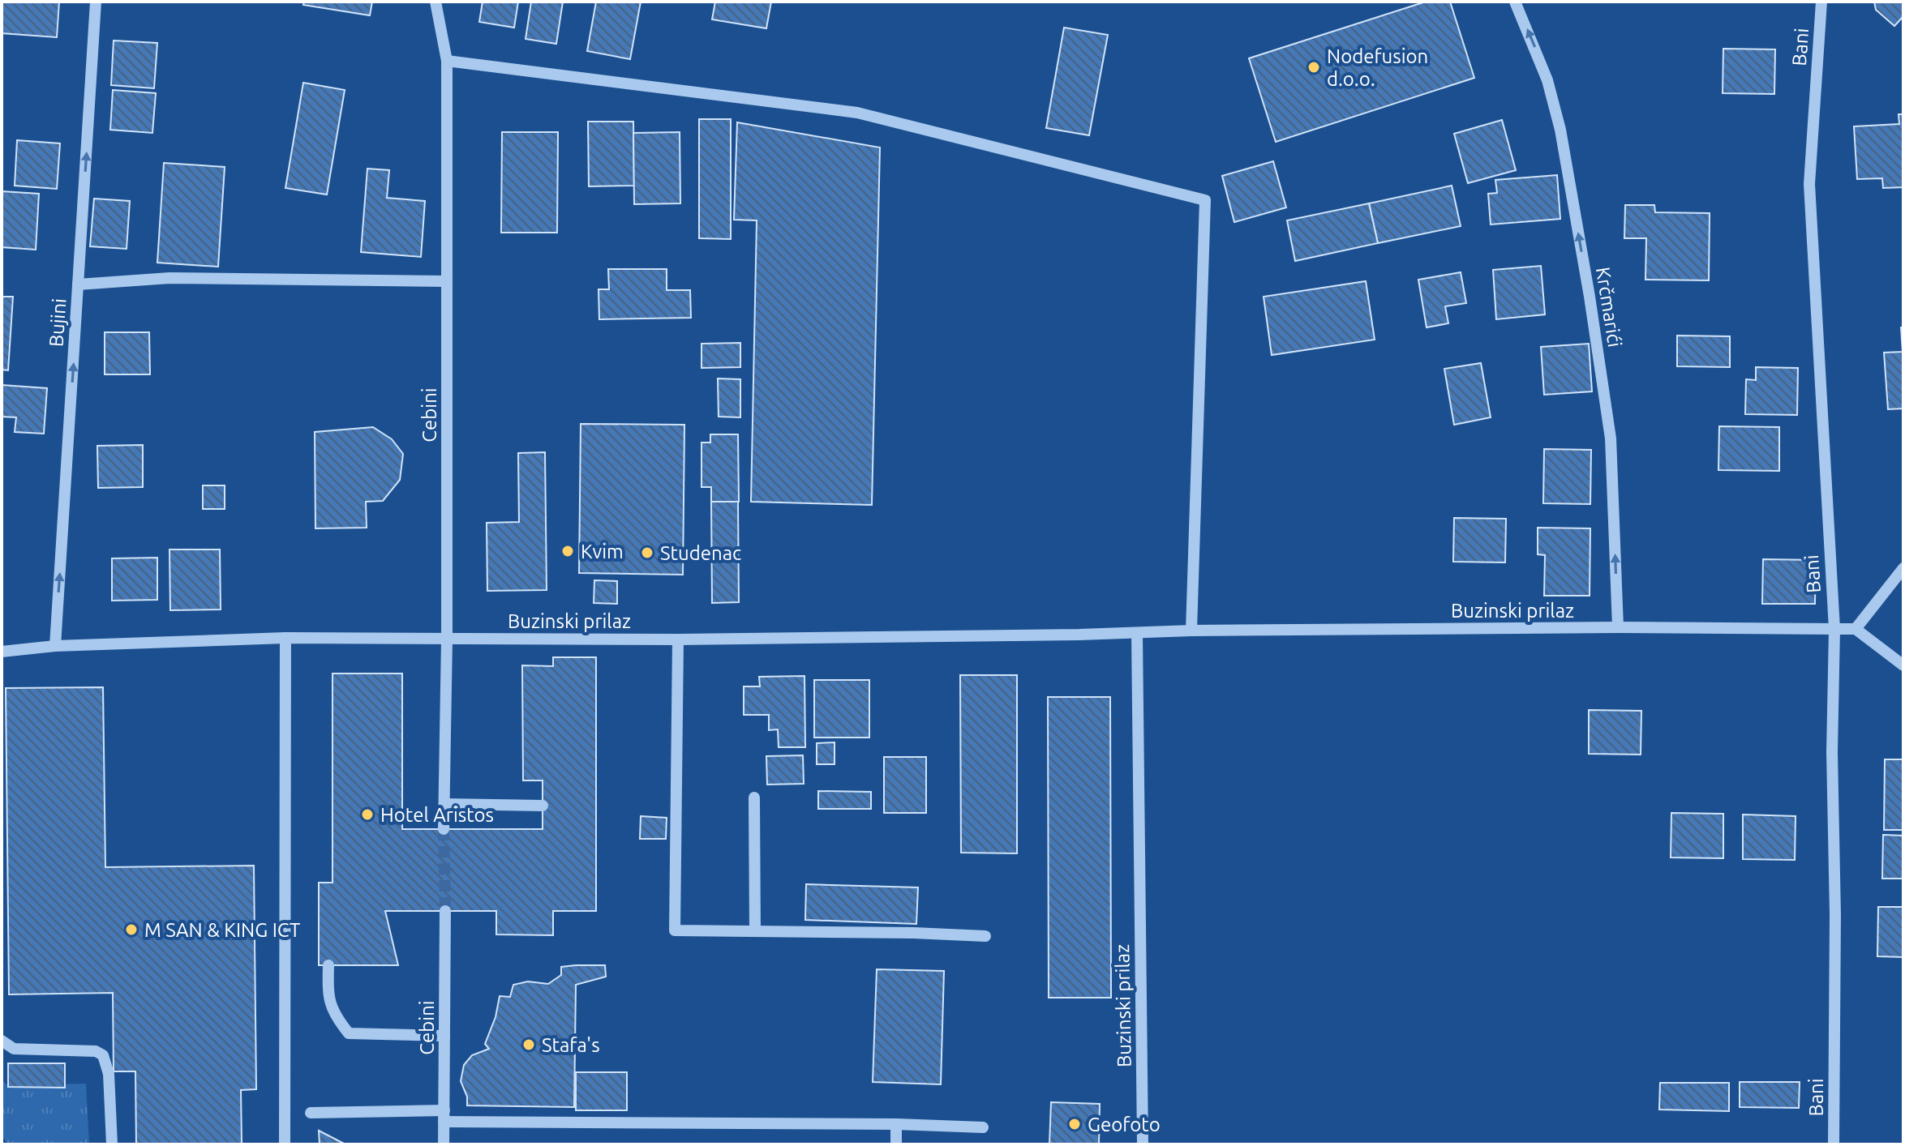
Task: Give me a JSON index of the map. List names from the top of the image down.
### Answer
{
  "streets": {
    "street": [
      "Bani",
      "Krčmarići",
      "Bujini",
      "Cebini",
      "Buzinski prilaz"
    ]
  },
  "crossings": [
    ["Bani", "Buzinski prilaz"],
    ["Krčmarići", "Buzinski prilaz"],
    ["Bujini", "Buzinski prilaz"],
    ["Cebini", "Buzinski prilaz"]
  ],
  "one_way": ["Krčmarići", "Bujini"],
  "places": [
    "Nodefusion d.o.o.",
    "Kvim",
    "Studenac",
    "Hotel Aristos",
    "M SAN & KING ICT",
    "Stafa's",
    "Geofoto"
  ]
}
